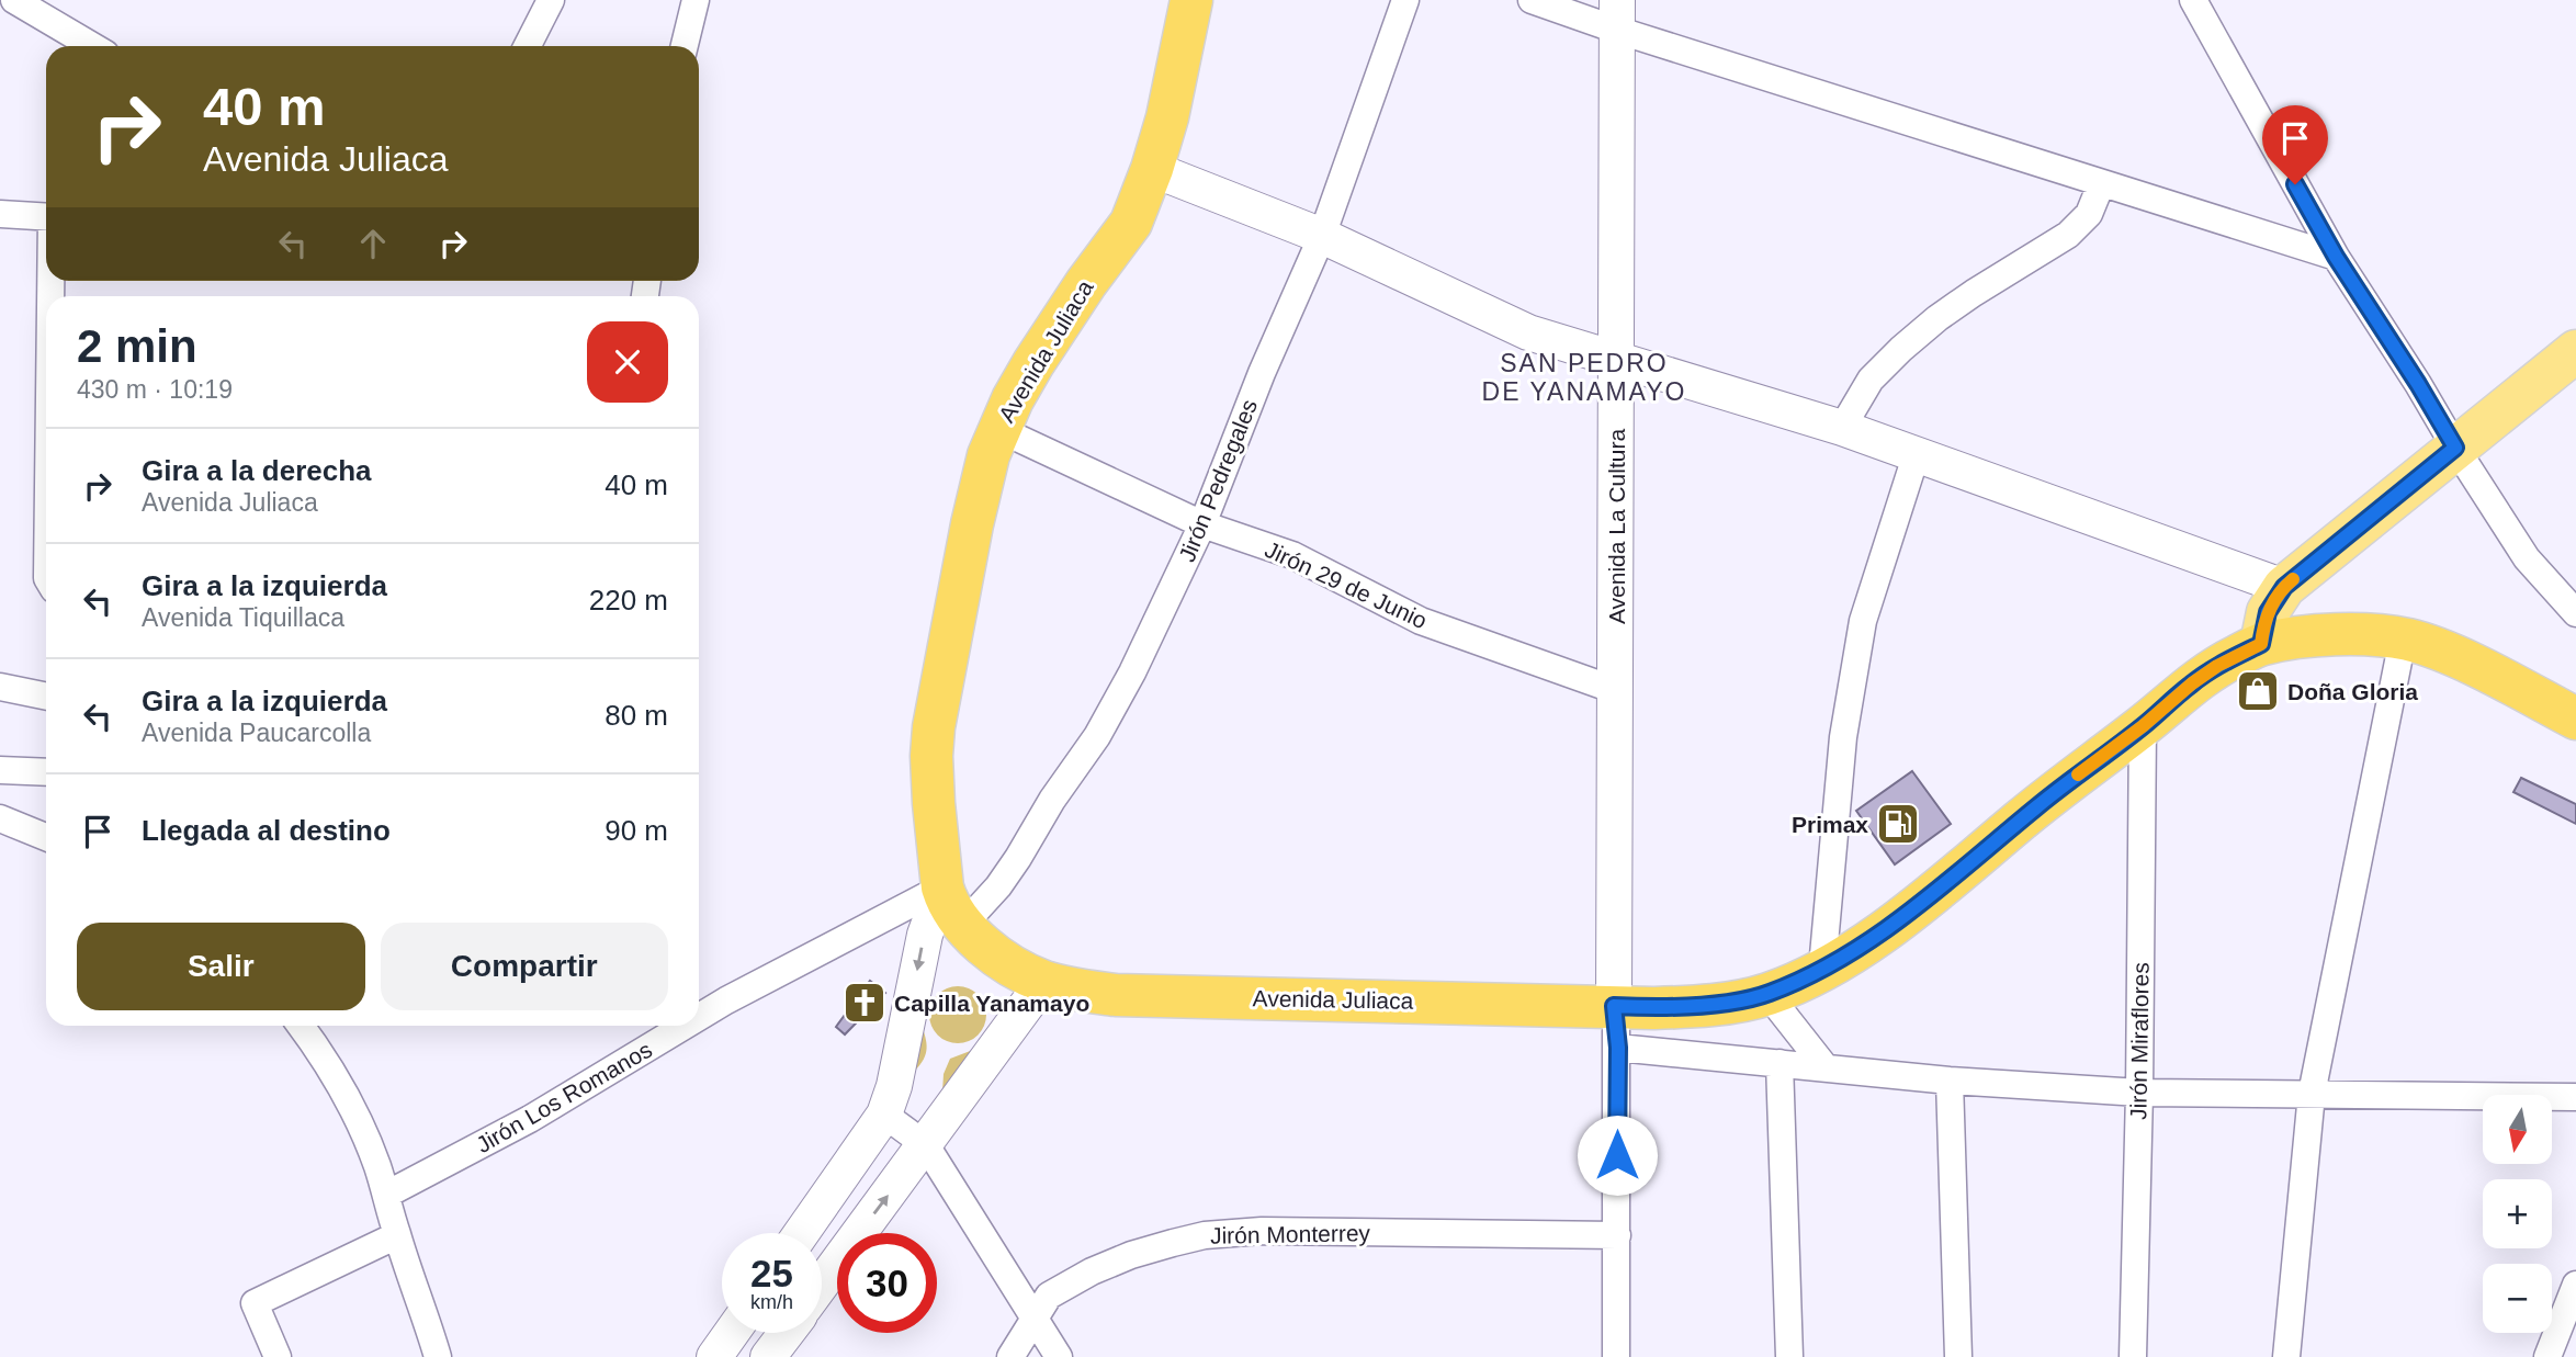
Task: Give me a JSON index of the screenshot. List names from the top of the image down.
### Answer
{
  "streets": {
    "highway": ["Avenida Juliaca"],
    "street": [
      "Jirón Pedregales",
      "Avenida La Cultura",
      "Jirón 29 de Junio",
      "Jirón Miraflores",
      "Jirón Los Romanos",
      "Jirón Monterrey"
    ]
  },
  "crossings": [
    ["Avenida Juliaca", "Jirón Pedregales"],
    ["Avenida Juliaca", "Avenida La Cultura"],
    ["Avenida Juliaca", "Jirón 29 de Junio"],
    ["Avenida Juliaca", "Jirón Miraflores"],
    ["Avenida Juliaca", "Jirón Los Romanos"],
    ["Jirón Pedregales", "Jirón 29 de Junio"],
    ["Avenida La Cultura", "Jirón 29 de Junio"]
  ],
  "districts": ["SAN PEDRO DE YANAMAYO"],
  "places": {
    "shop": ["Doña Gloria"],
    "fuel station": ["Primax"],
    "church": ["Capilla Yanamayo"]
  },
  "north": "bottom",
  "page": {
    "turn": ["40 m", "Avenida Juliaca"],
    "heading": ["2 min", "430 m · 10:19"],
    "list": [
      {
        "name": "Gira a la derecha",
        "note": "Avenida Juliaca",
        "value": "40 m"
      },
      {
        "name": "Gira a la izquierda",
        "note": "Avenida Tiquillaca",
        "value": "220 m"
      },
      {
        "name": "Gira a la izquierda",
        "note": "Avenida Paucarcolla",
        "value": "80 m"
      },
      {
        "name": "Llegada al destino",
        "value": "90 m"
      }
    ],
    "buttons": ["Salir", "Compartir"],
    "map_buttons": ["+", "−"],
    "speed": "25 km/h",
    "limit": "30"
  }
}
